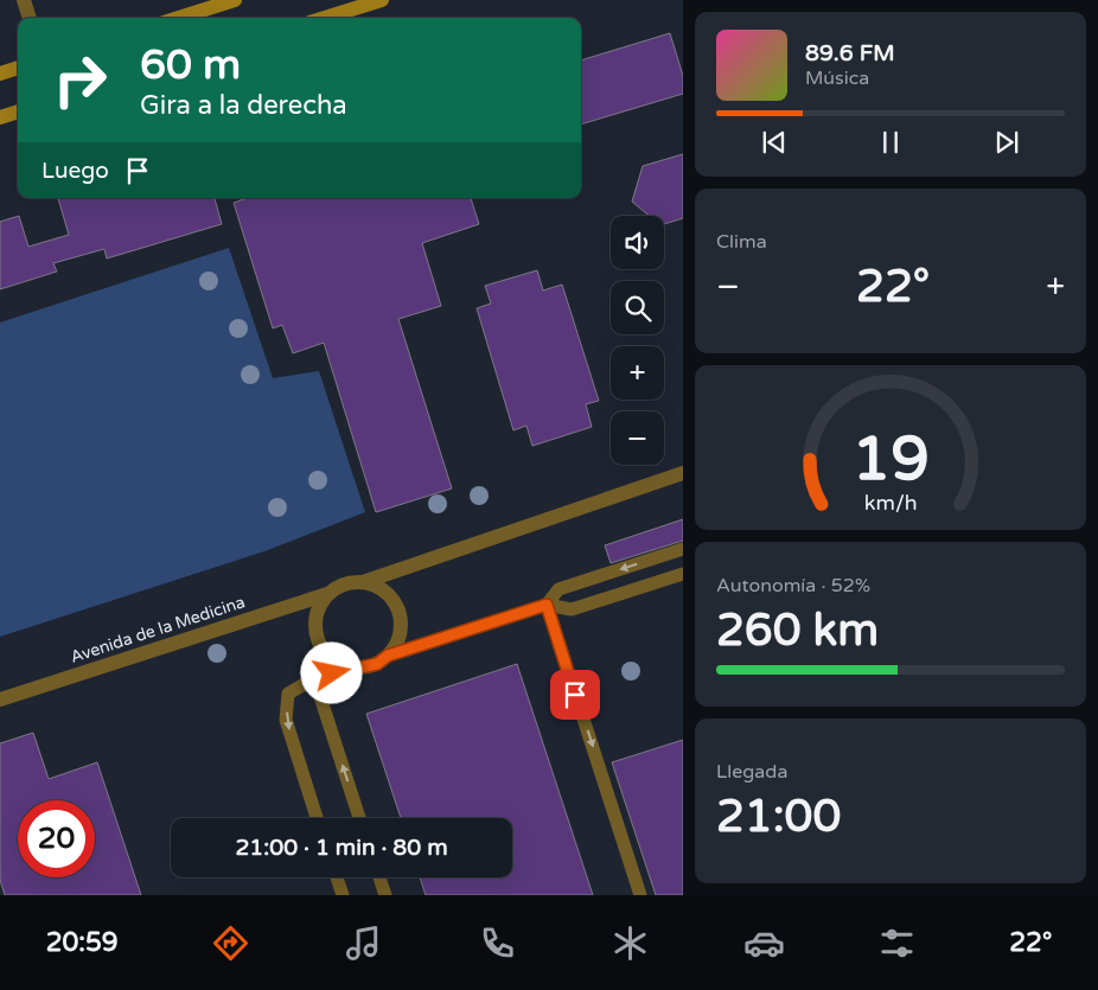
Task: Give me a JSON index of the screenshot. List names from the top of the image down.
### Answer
{
  "streets": {
    "street": ["Avenida de la Medicina"]
  },
  "page": {
    "turn": ["60 m", "Gira a la derecha"],
    "song": ["89.6 FM", "Música"],
    "then": "Luego",
    "tile": [
      "Clima",
      ["Autonomía · 52%", "260 km"],
      ["Llegada", "21:00"]
    ],
    "map_buttons": ["+", "−"],
    "heat": ["−", "22°", "+"],
    "limit": "20",
    "trip": "21:00 · 1 min · 80 m",
    "tabs": ["20:59", "22°"],
    "gauge": ["19", "km/h"]
  }
}
